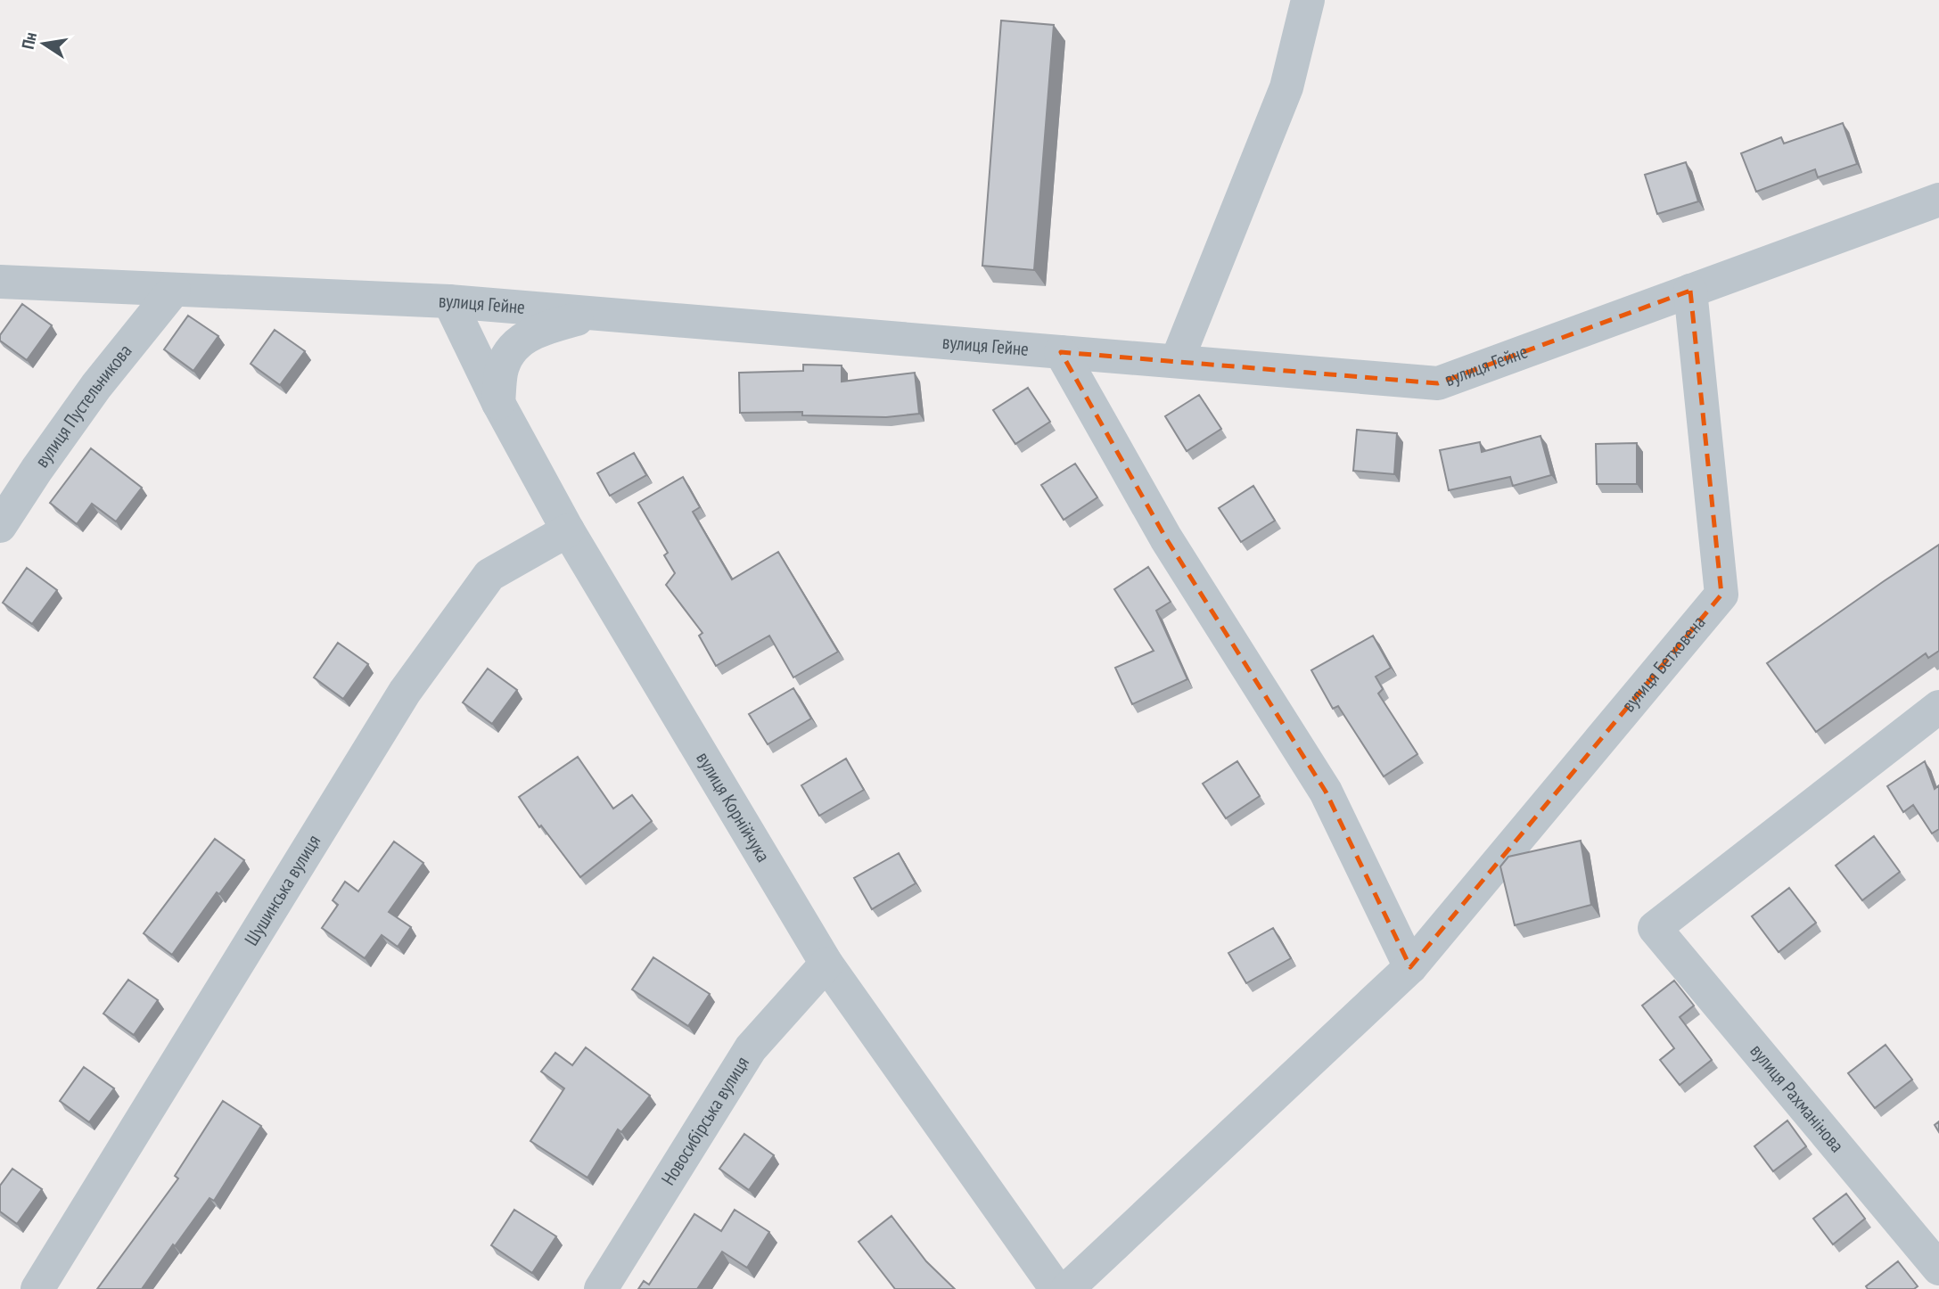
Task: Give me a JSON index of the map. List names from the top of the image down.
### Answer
{
  "streets": {
    "street": [
      "вулиця Гейне",
      "вулиця Пустельникова",
      "вулиця Бетховена",
      "вулиця Корнійчука",
      "Шушинська вулиця",
      "вулиця Рахманінова",
      "Новосибірська вулиця"
    ]
  },
  "crossings": [
    ["вулиця Гейне", "вулиця Пустельникова"],
    ["вулиця Гейне", "вулиця Бетховена"],
    ["вулиця Гейне", "вулиця Корнійчука"],
    ["вулиця Корнійчука", "Шушинська вулиця"],
    ["вулиця Корнійчука", "Новосибірська вулиця"]
  ],
  "north": "left"
}
